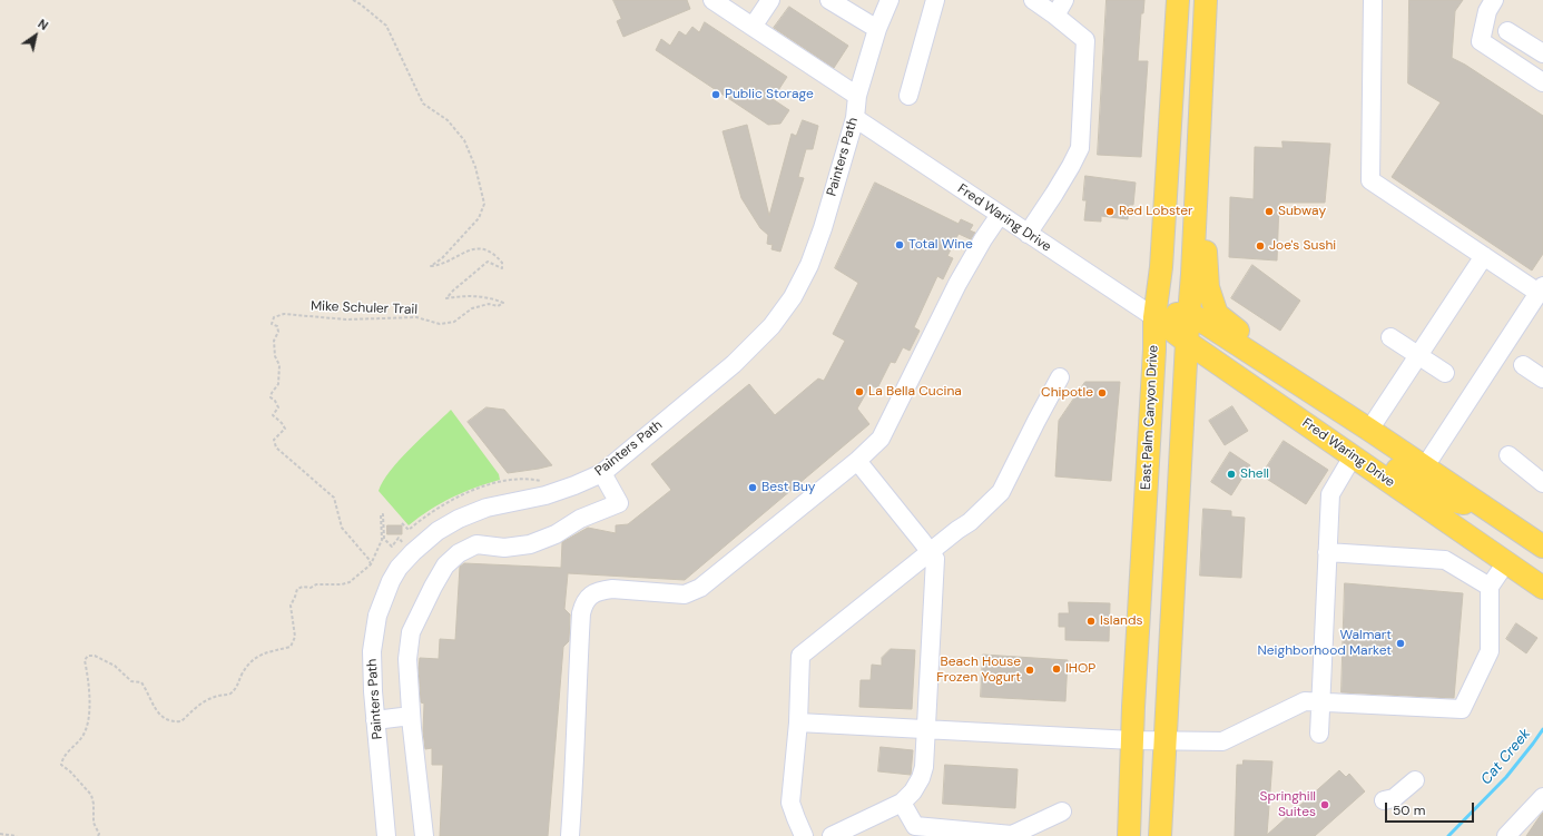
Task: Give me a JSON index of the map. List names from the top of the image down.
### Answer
{
  "streets": {
    "main road": ["Fred Waring Drive", "East Palm Canyon Drive"],
    "street": ["Painters Path"],
    "path": ["Mike Schuler Trail"]
  },
  "crossings": [
    ["Painters Path", "Fred Waring Drive"],
    ["Fred Waring Drive", "East Palm Canyon Drive"]
  ],
  "water": ["Cat Creek"],
  "places": [
    "Public Storage",
    "Red Lobster",
    "Subway",
    "Total Wine",
    "Joe's Sushi",
    "La Bella Cucina",
    "Chipotle",
    "Shell",
    "Best Buy",
    "Islands",
    "Walmart Neighborhood Market",
    "IHOP",
    "Beach House Frozen Yogurt",
    "Springhill Suites"
  ],
  "scale_bar": "50 m",
  "north": "top right"
}
